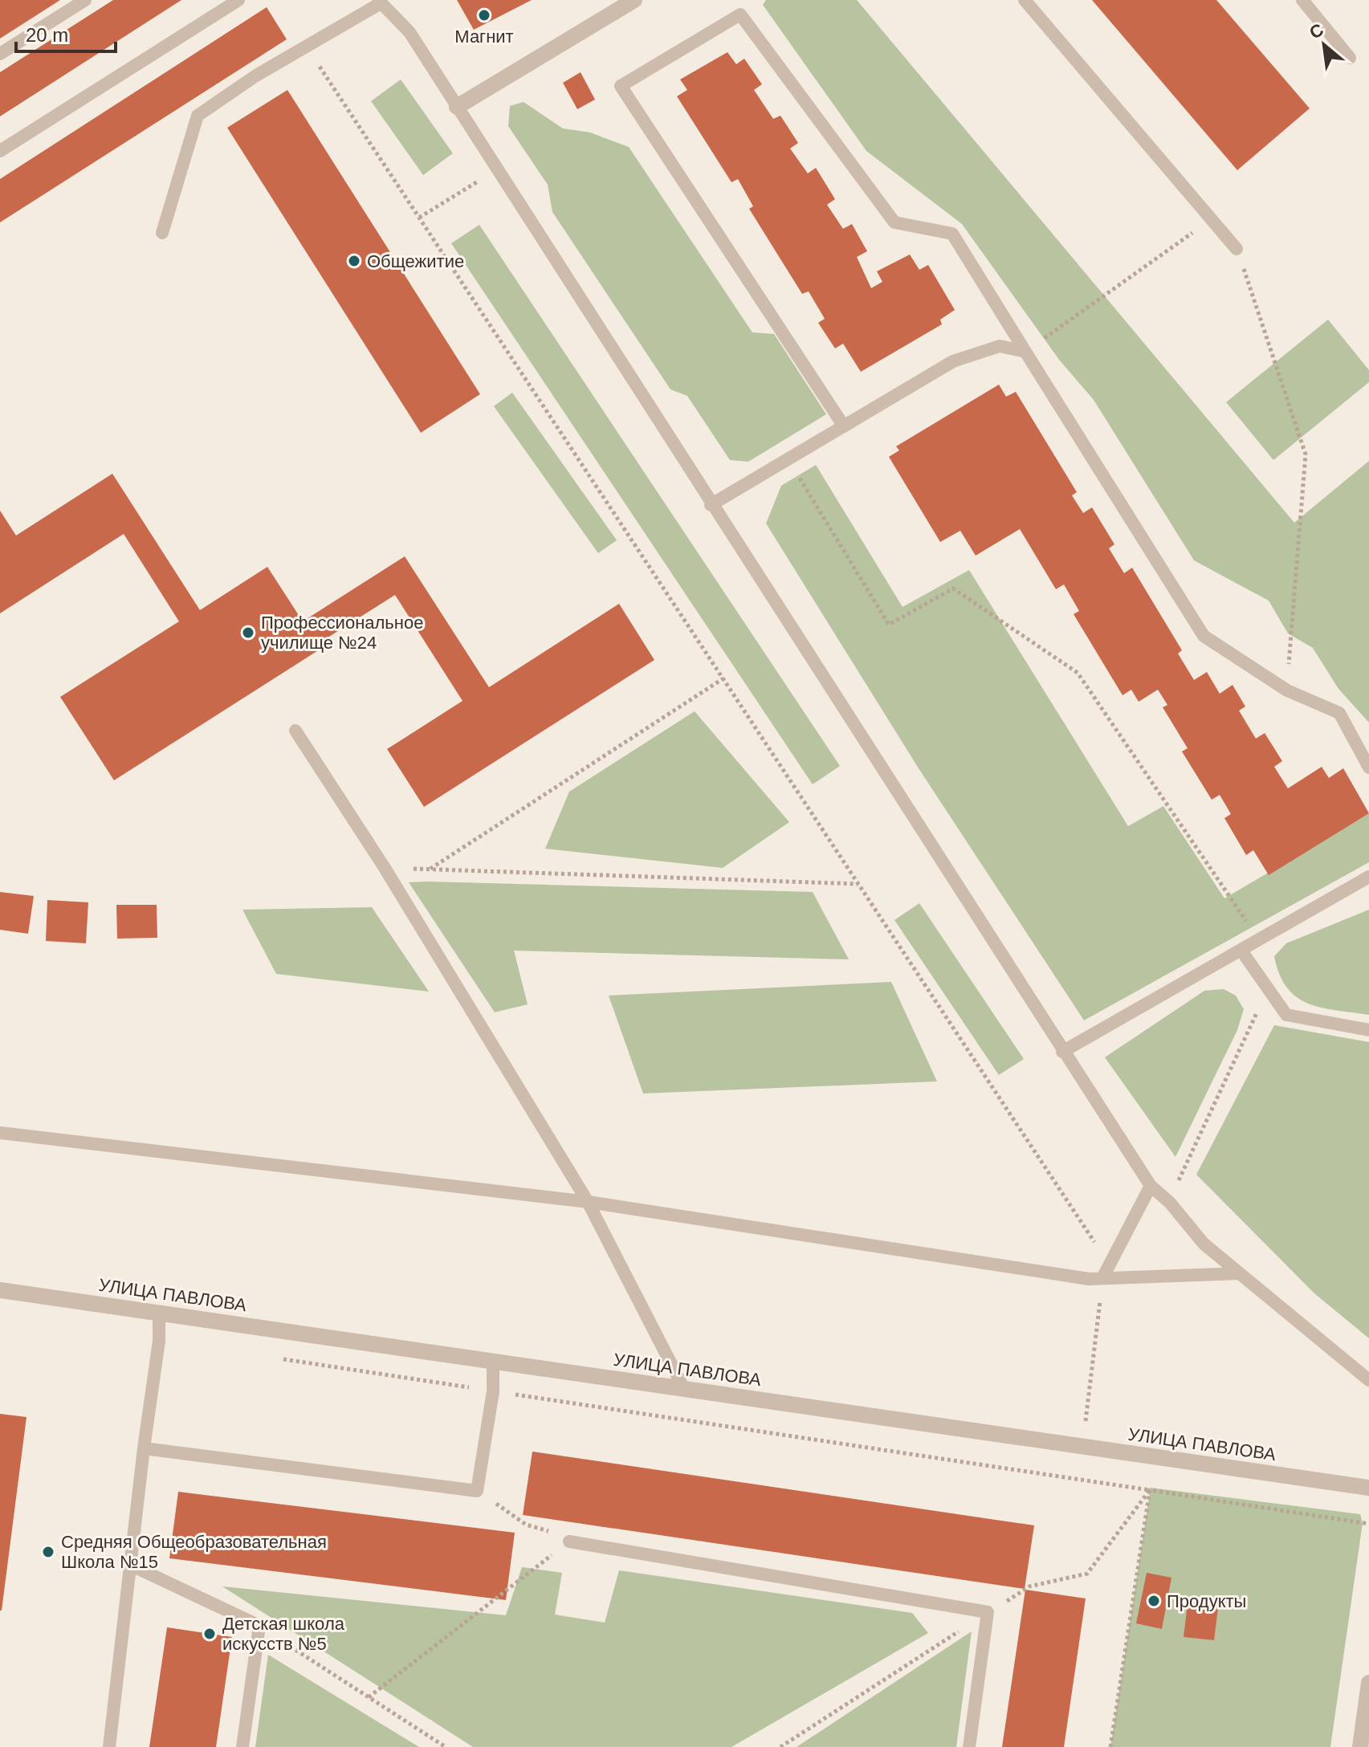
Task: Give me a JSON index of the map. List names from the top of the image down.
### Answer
{
  "streets": {
    "street": ["УЛИЦА ПАВЛОВА"]
  },
  "places": [
    "Магнит",
    "Общежитие",
    "Профессиональное училище №24",
    "Средняя Общеобразовательная Школа №15",
    "Продукты",
    "Детская школа искусств №5"
  ],
  "scale_bar": "20 m",
  "north": "top left"
}
